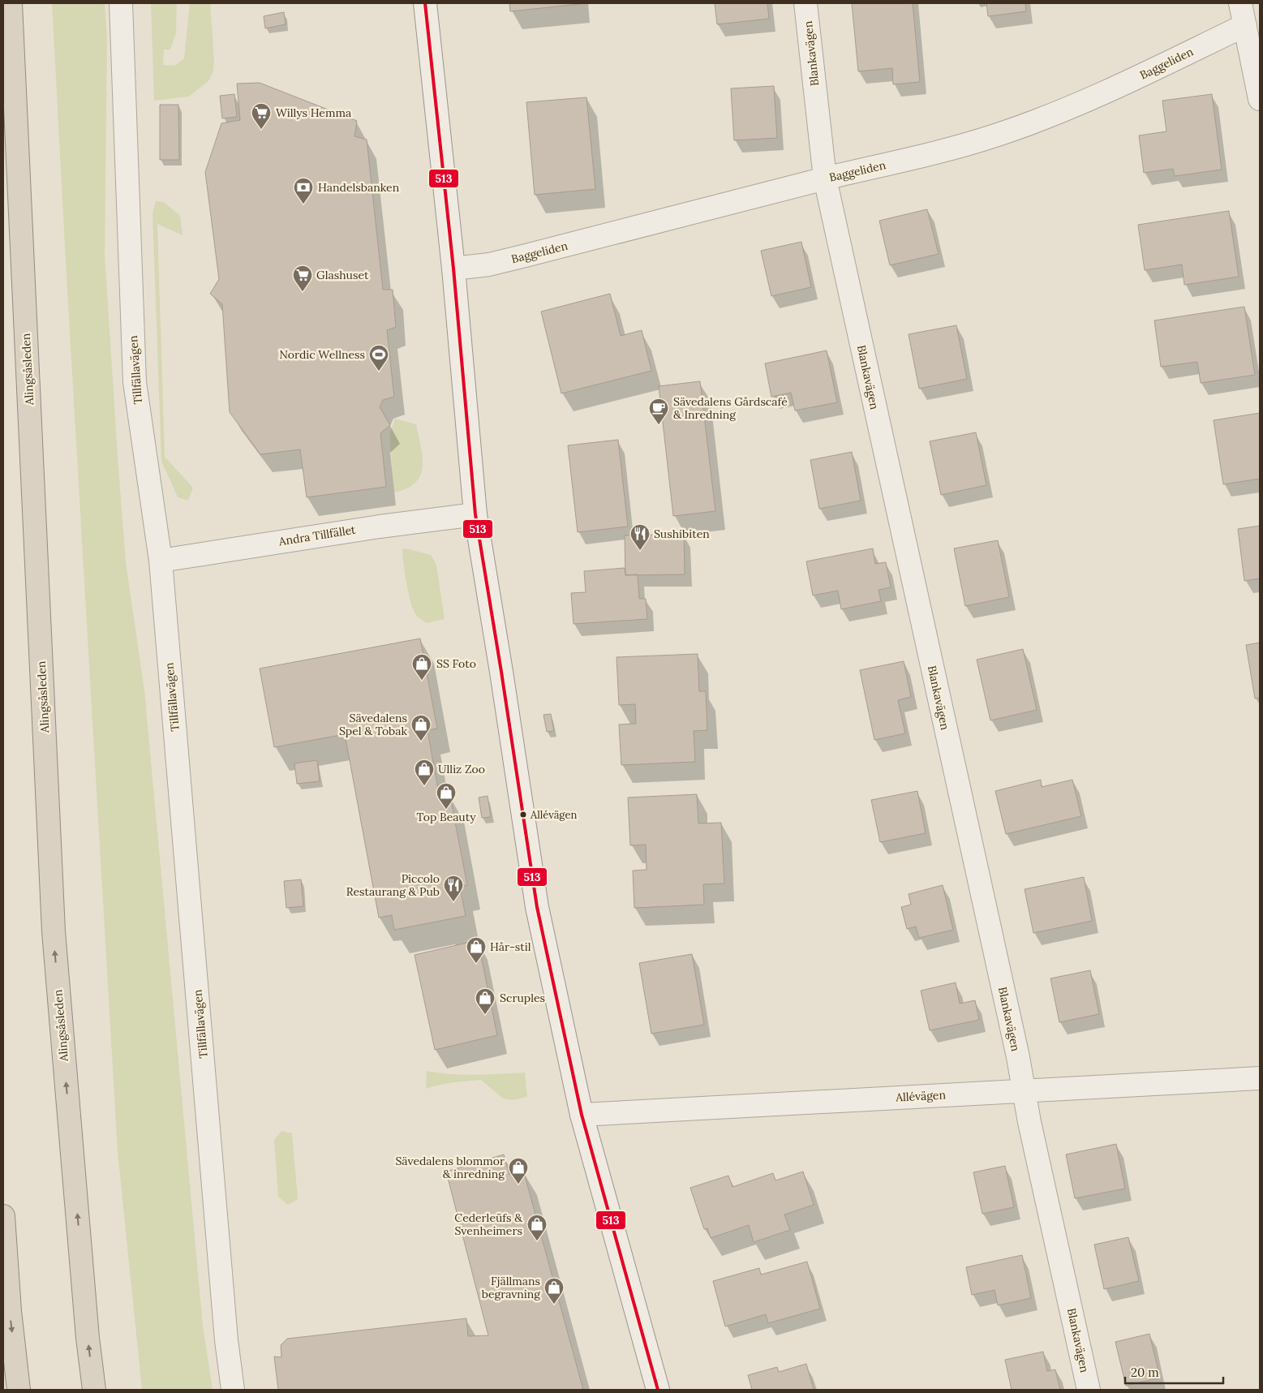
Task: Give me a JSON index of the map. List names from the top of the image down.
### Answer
{
  "streets": {
    "highway": ["Alingsåsleden"],
    "street": [
      "Blankavägen",
      "Baggeliden",
      "Tillfällavägen",
      "Andra Tillfället",
      "Allévägen"
    ]
  },
  "crossings": [
    ["Blankavägen", "Baggeliden"],
    ["Blankavägen", "Allévägen"],
    ["Tillfällavägen", "Andra Tillfället"]
  ],
  "one_way": ["Alingsåsleden"],
  "places": {
    "supermarket": ["Willys Hemma", "Glashuset"],
    "bank": ["Handelsbanken"],
    "sports": ["Nordic Wellness"],
    "cafe": ["Sävedalens Gårdscafé & Inredning"],
    "restaurant": ["Sushibiten", "Piccolo Restaurang & Pub"],
    "shop": [
      "SS Foto",
      "Sävedalens Spel & Tobak",
      "Ulliz Zoo",
      "Top Beauty",
      "Hår-stil",
      "Scruples",
      "Sävedalens blommor & inredning",
      "Cederleüfs & Svenheimers",
      "Fjällmans begravning"
    ],
    "other": ["Allévägen"]
  },
  "lines": ["transit line 513"],
  "scale_bar": "20 m"
}
